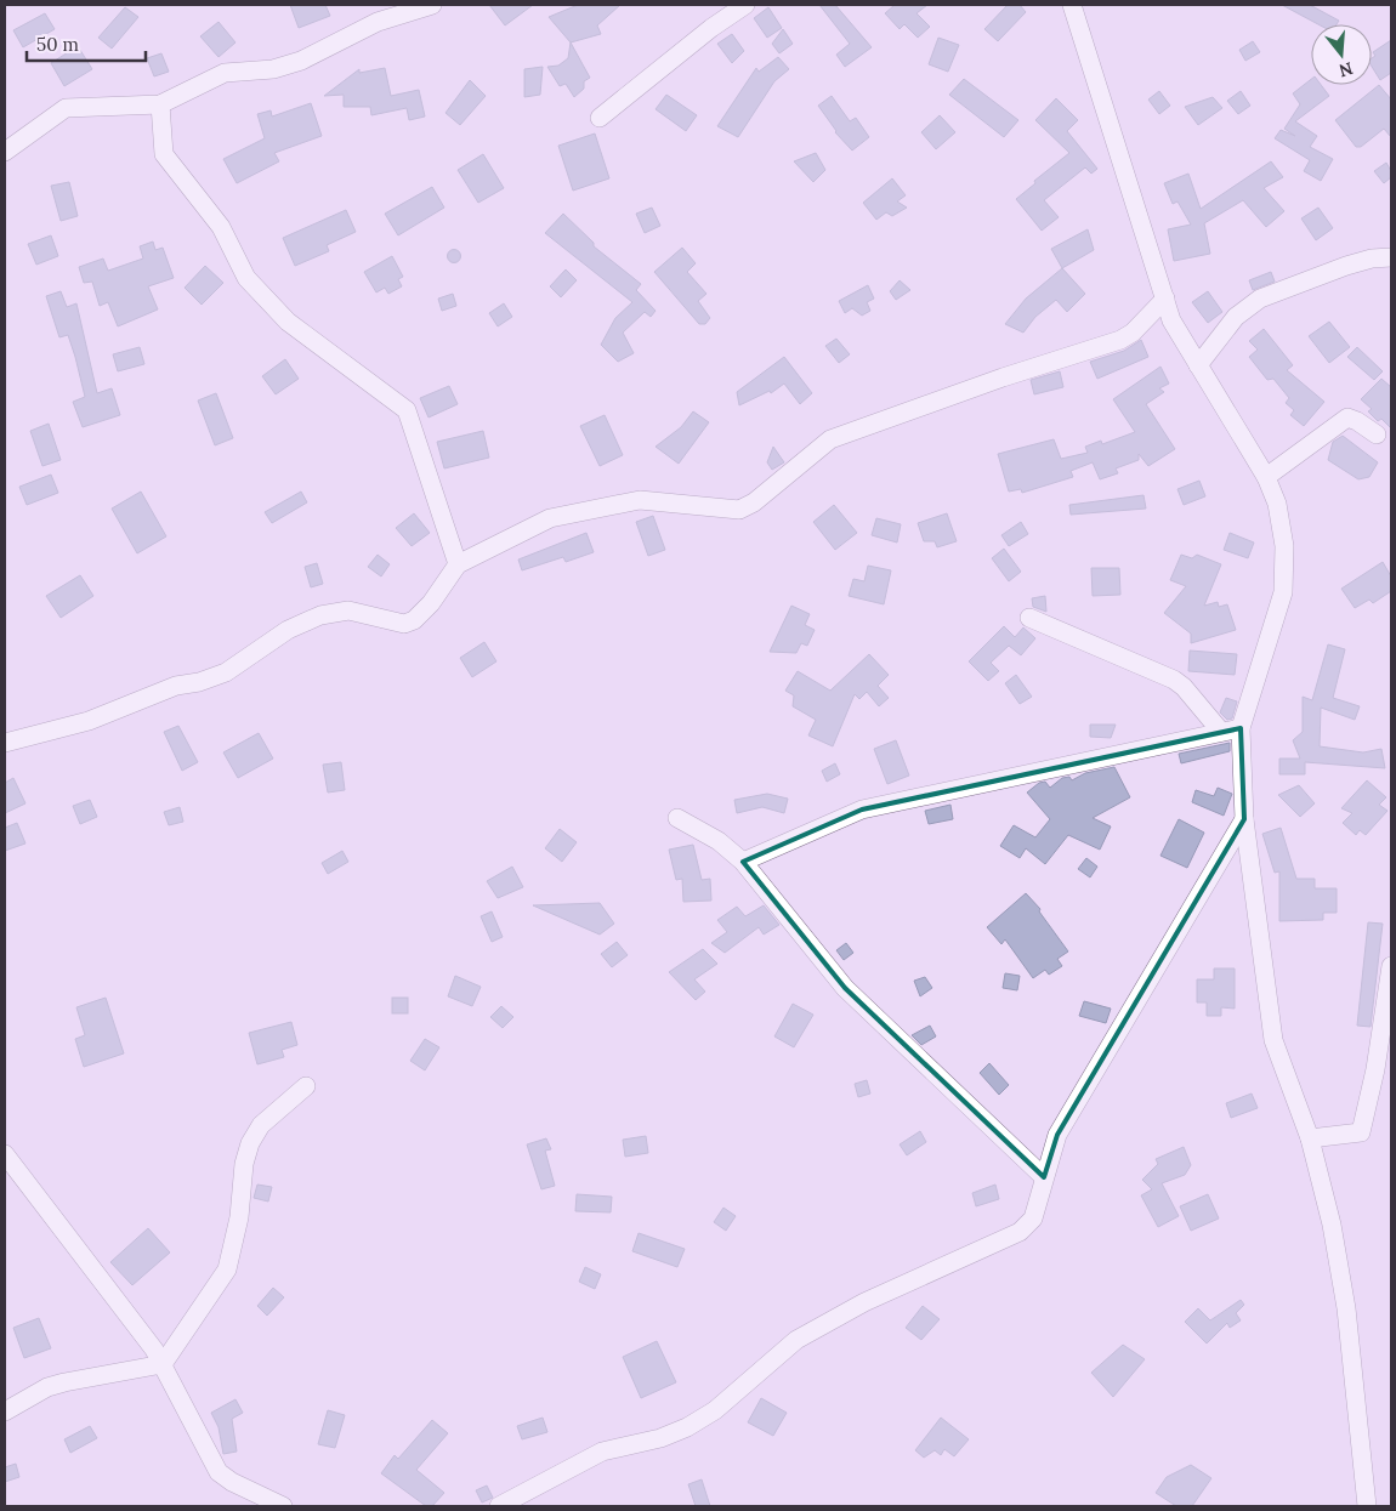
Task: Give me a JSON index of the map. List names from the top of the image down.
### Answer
{
  "scale_bar": "50 m",
  "north": "bottom"
}
